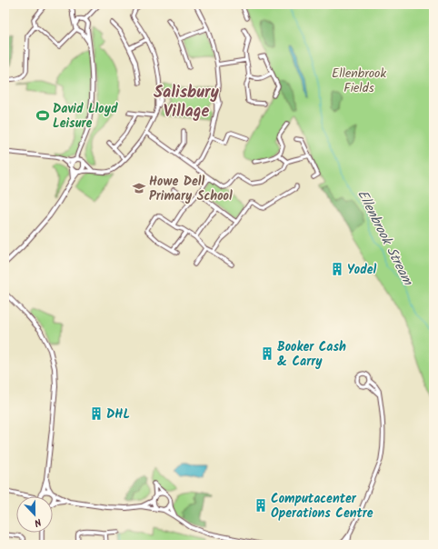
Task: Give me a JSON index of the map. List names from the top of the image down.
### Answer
{
  "districts": ["Salisbury Village"],
  "water": ["Ellenbrook Stream"],
  "parks": ["Ellenbrook Fields"],
  "places": {
    "sports": ["David Lloyd Leisure"],
    "school or university": ["Howe Dell Primary School"],
    "building": [
      "Yodel",
      "Booker Cash & Carry",
      "DHL",
      "Computacenter Operations Centre"
    ]
  },
  "north": "bottom"
}
